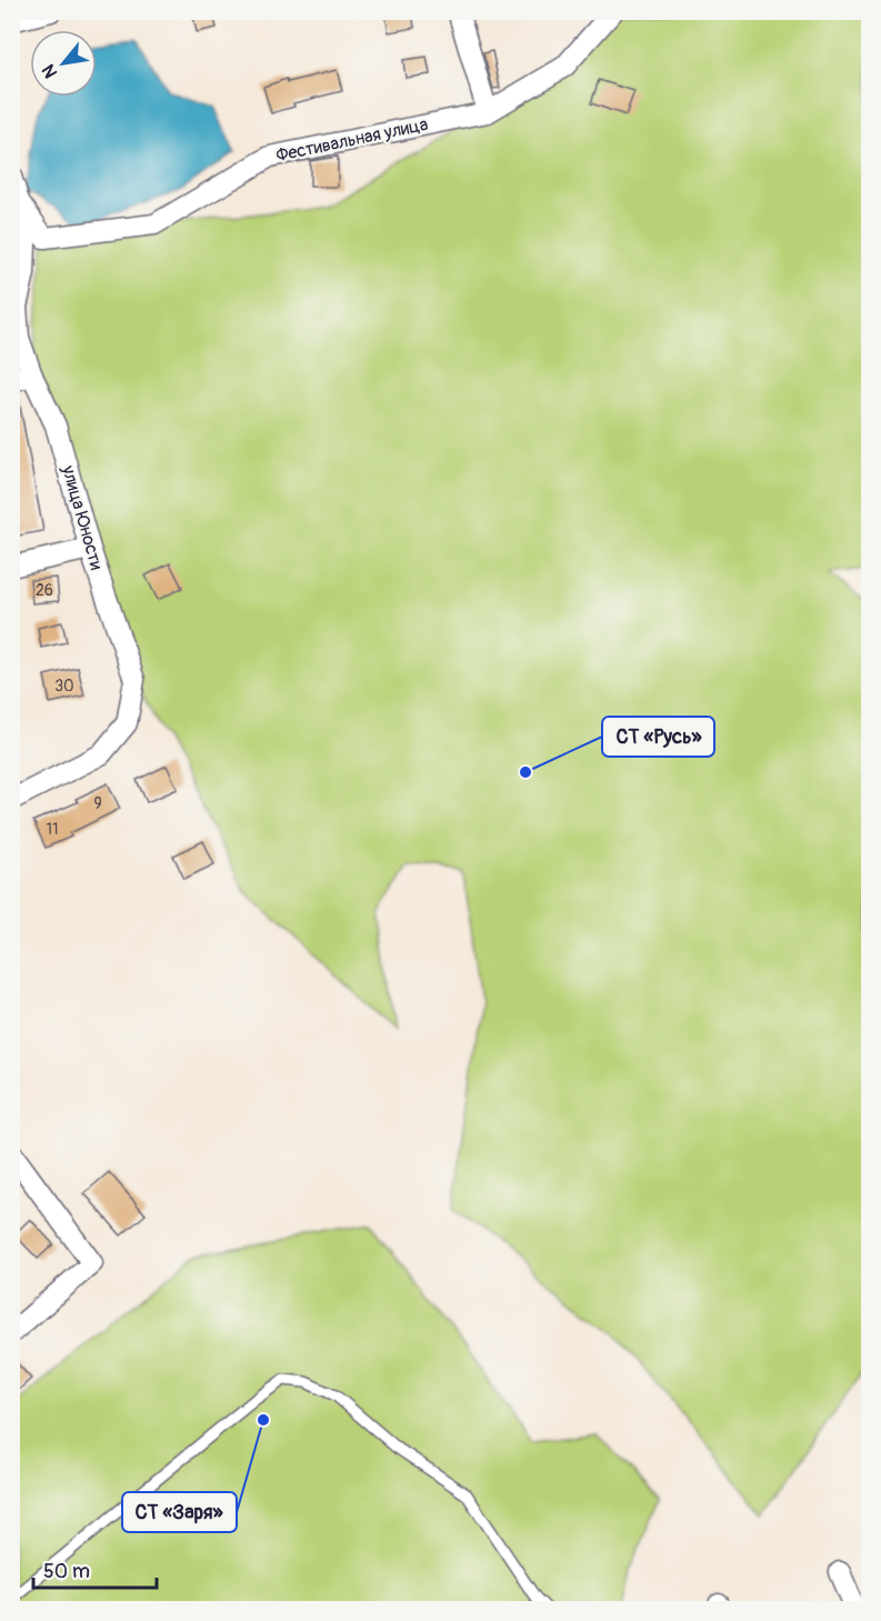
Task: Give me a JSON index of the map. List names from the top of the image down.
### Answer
{
  "streets": {
    "street": ["Фестивальная улица", "улица Юности"]
  },
  "crossings": [
    ["Фестивальная улица", "улица Юности"]
  ],
  "places": ["СТ «Русь»", "СТ «Заря»"],
  "house_numbers": [
    "26",
    "30",
    "9",
    "11"
  ],
  "scale_bar": "50 m",
  "north": "bottom left"
}
